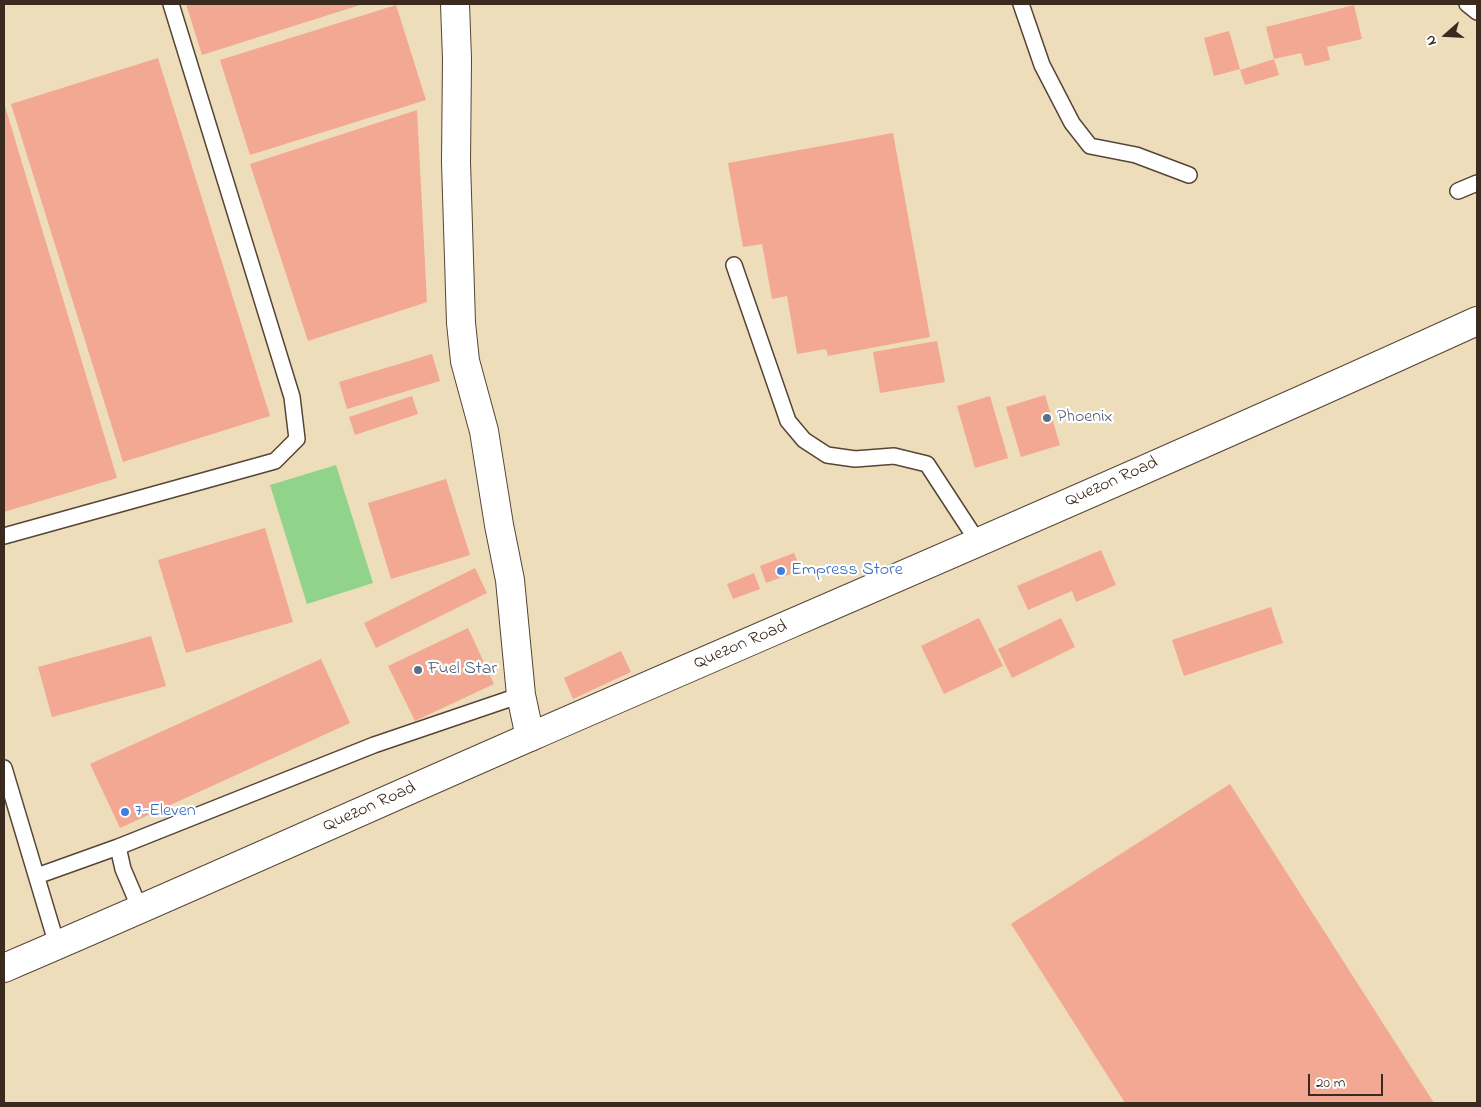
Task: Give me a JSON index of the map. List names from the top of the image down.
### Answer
{
  "streets": {
    "main road": ["Quezon Road"]
  },
  "places": [
    "Phoenix",
    "Empress Store",
    "Fuel Star",
    "7-Eleven"
  ],
  "scale_bar": "20 m",
  "north": "left"
}
